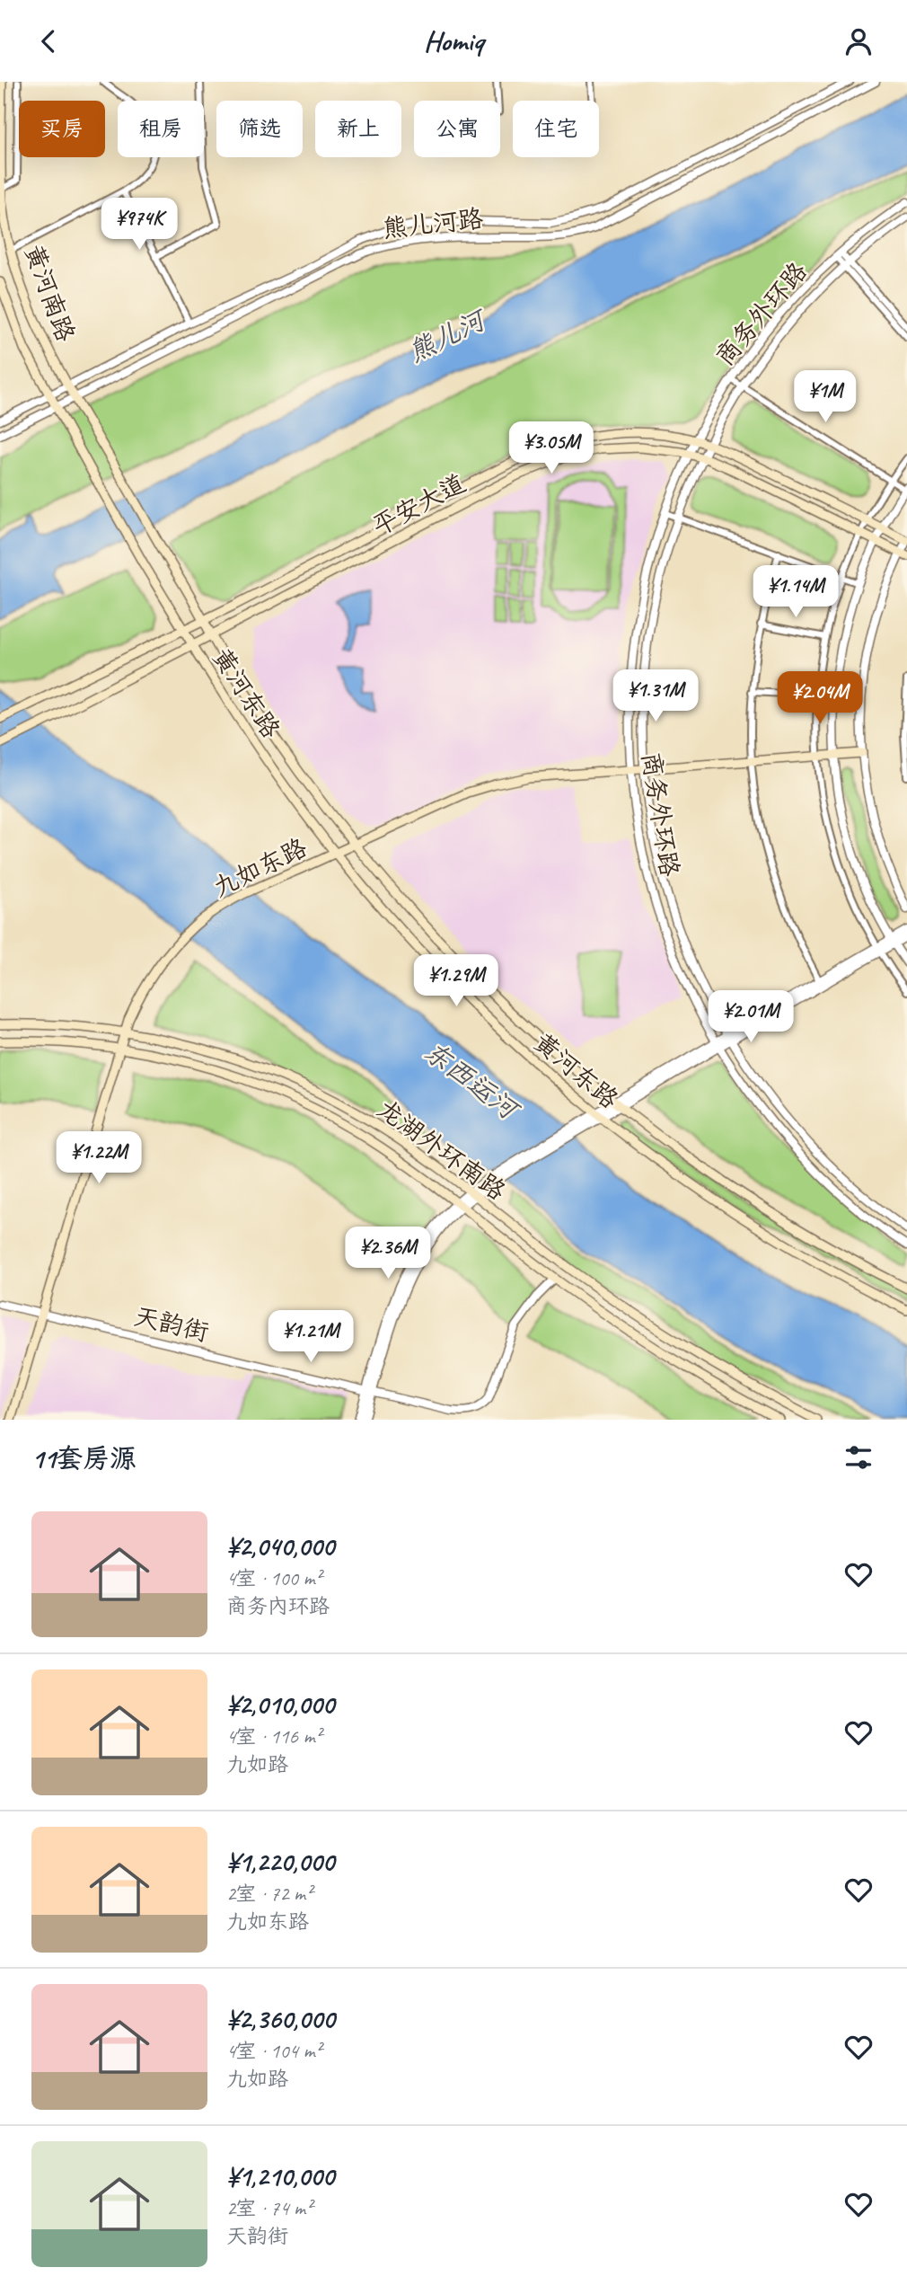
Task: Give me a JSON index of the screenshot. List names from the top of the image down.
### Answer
{
  "streets": {
    "main road": [
      "黄河南路",
      "平安大道",
      "黄河东路",
      "九如东路",
      "龙湖外环南路"
    ],
    "street": ["熊儿河路", "商务外环路", "天韵街"]
  },
  "crossings": [
    ["熊儿河路", "黄河南路"],
    ["黄河南路", "黄河东路"],
    ["商务外环路", "平安大道"],
    ["商务外环路", "九如东路"],
    ["平安大道", "黄河东路"],
    ["黄河东路", "九如东路"],
    ["九如东路", "龙湖外环南路"],
    ["九如东路", "天韵街"],
    ["龙湖外环南路", "天韵街"]
  ],
  "water": ["熊儿河", "东西运河"],
  "page": {
    "header": "Homiq",
    "chip": [
      "买房",
      "租房",
      "筛选",
      "新上",
      "公寓",
      "住宅"
    ],
    "price": [
      "¥974K",
      "¥1M",
      "¥3.05M",
      "¥1.14M",
      "¥1.31M",
      "¥2.04M",
      "¥1.29M",
      "¥2.01M",
      "¥1.22M",
      "¥2.36M",
      "¥1.21M"
    ],
    "heading": "11套房源",
    "list": [
      {
        "name": "¥2,040,000",
        "note": "4室 · 100 m² · 商务内环路"
      },
      {
        "name": "¥2,010,000",
        "note": "4室 · 116 m² · 九如路"
      },
      {
        "name": "¥1,220,000",
        "note": "2室 · 72 m² · 九如东路"
      },
      {
        "name": "¥2,360,000",
        "note": "4室 · 104 m² · 九如路"
      },
      {
        "name": "¥1,210,000",
        "note": "2室 · 74 m² · 天韵街"
      }
    ]
  }
}
